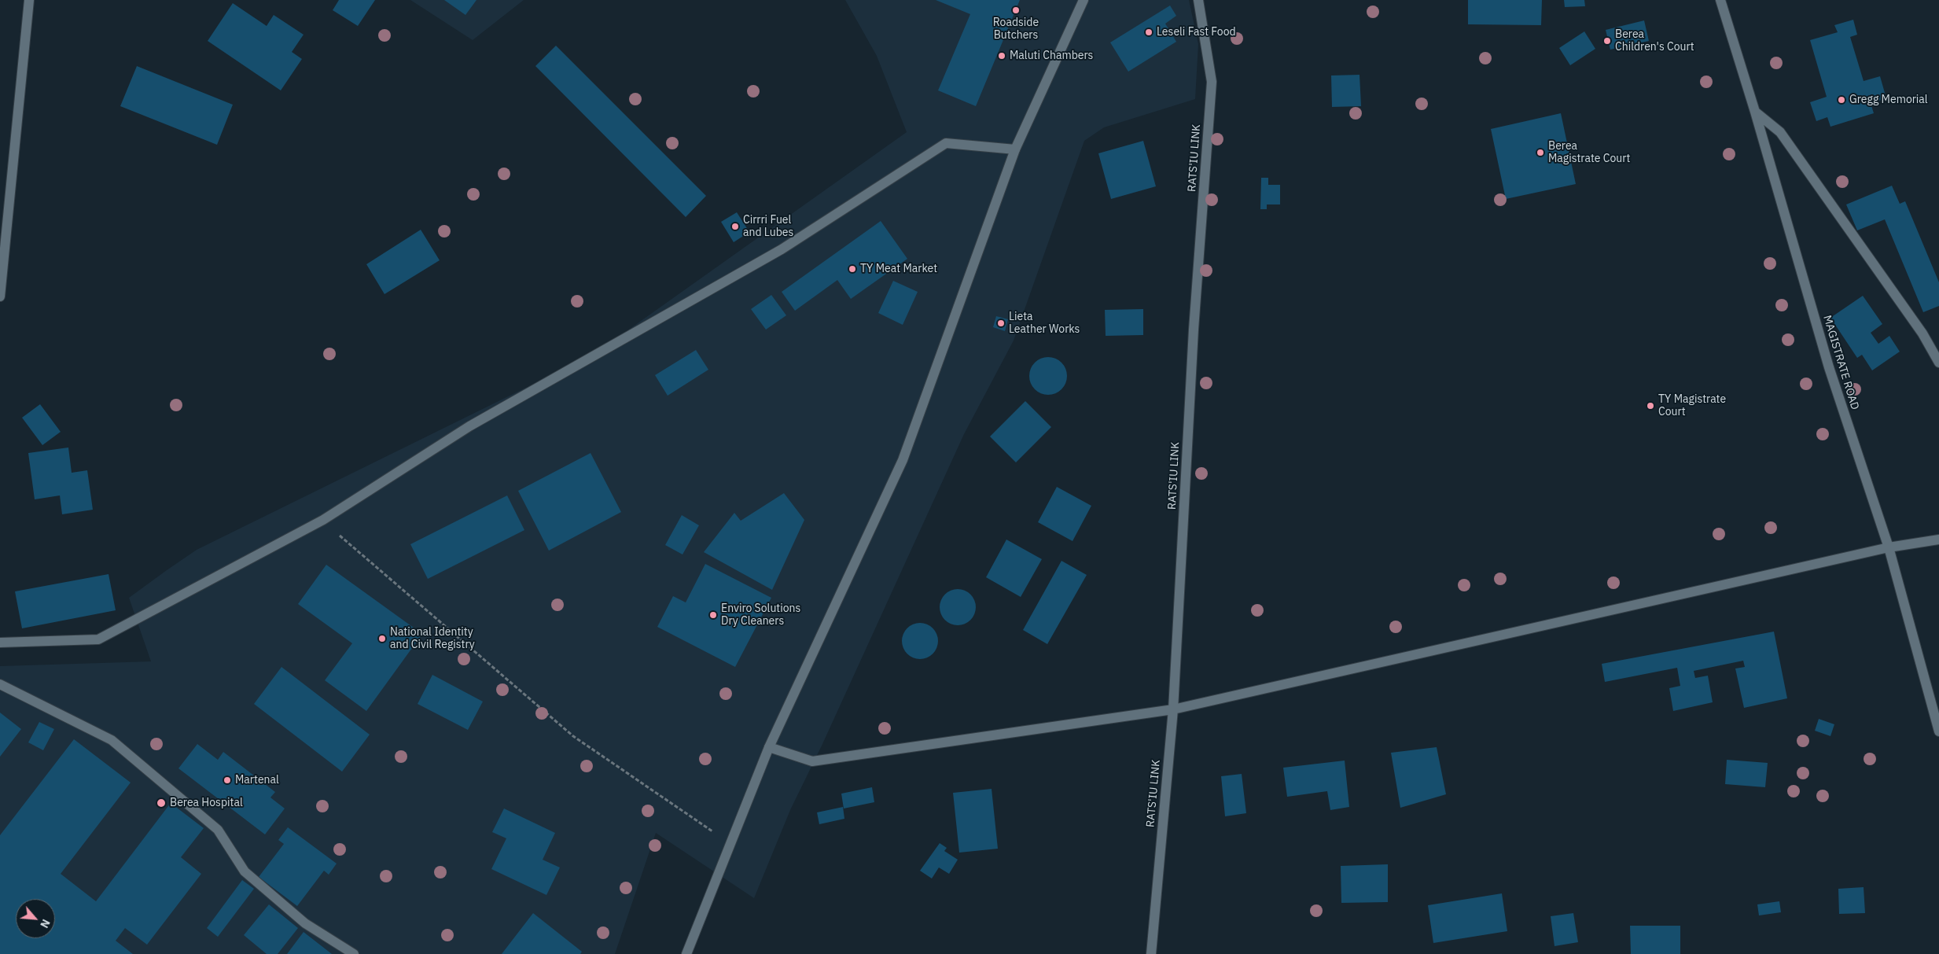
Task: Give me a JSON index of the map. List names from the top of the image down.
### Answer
{
  "streets": {
    "street": ["RATS'IU LINK", "MAGISTRATE ROAD"]
  },
  "places": [
    "Roadside Butchers",
    "Leseli Fast Food",
    "Berea Children's Court",
    "Maluti Chambers",
    "Gregg Memorial",
    "Berea Magistrate Court",
    "Cirrri Fuel and Lubes",
    "TY Meat Market",
    "Lieta Leather Works",
    "TY Magistrate Court",
    "Enviro Solutions Dry Cleaners",
    "National Identity and Civil Registry",
    "Martenal",
    "Berea Hospital"
  ],
  "north": "bottom right"
}
